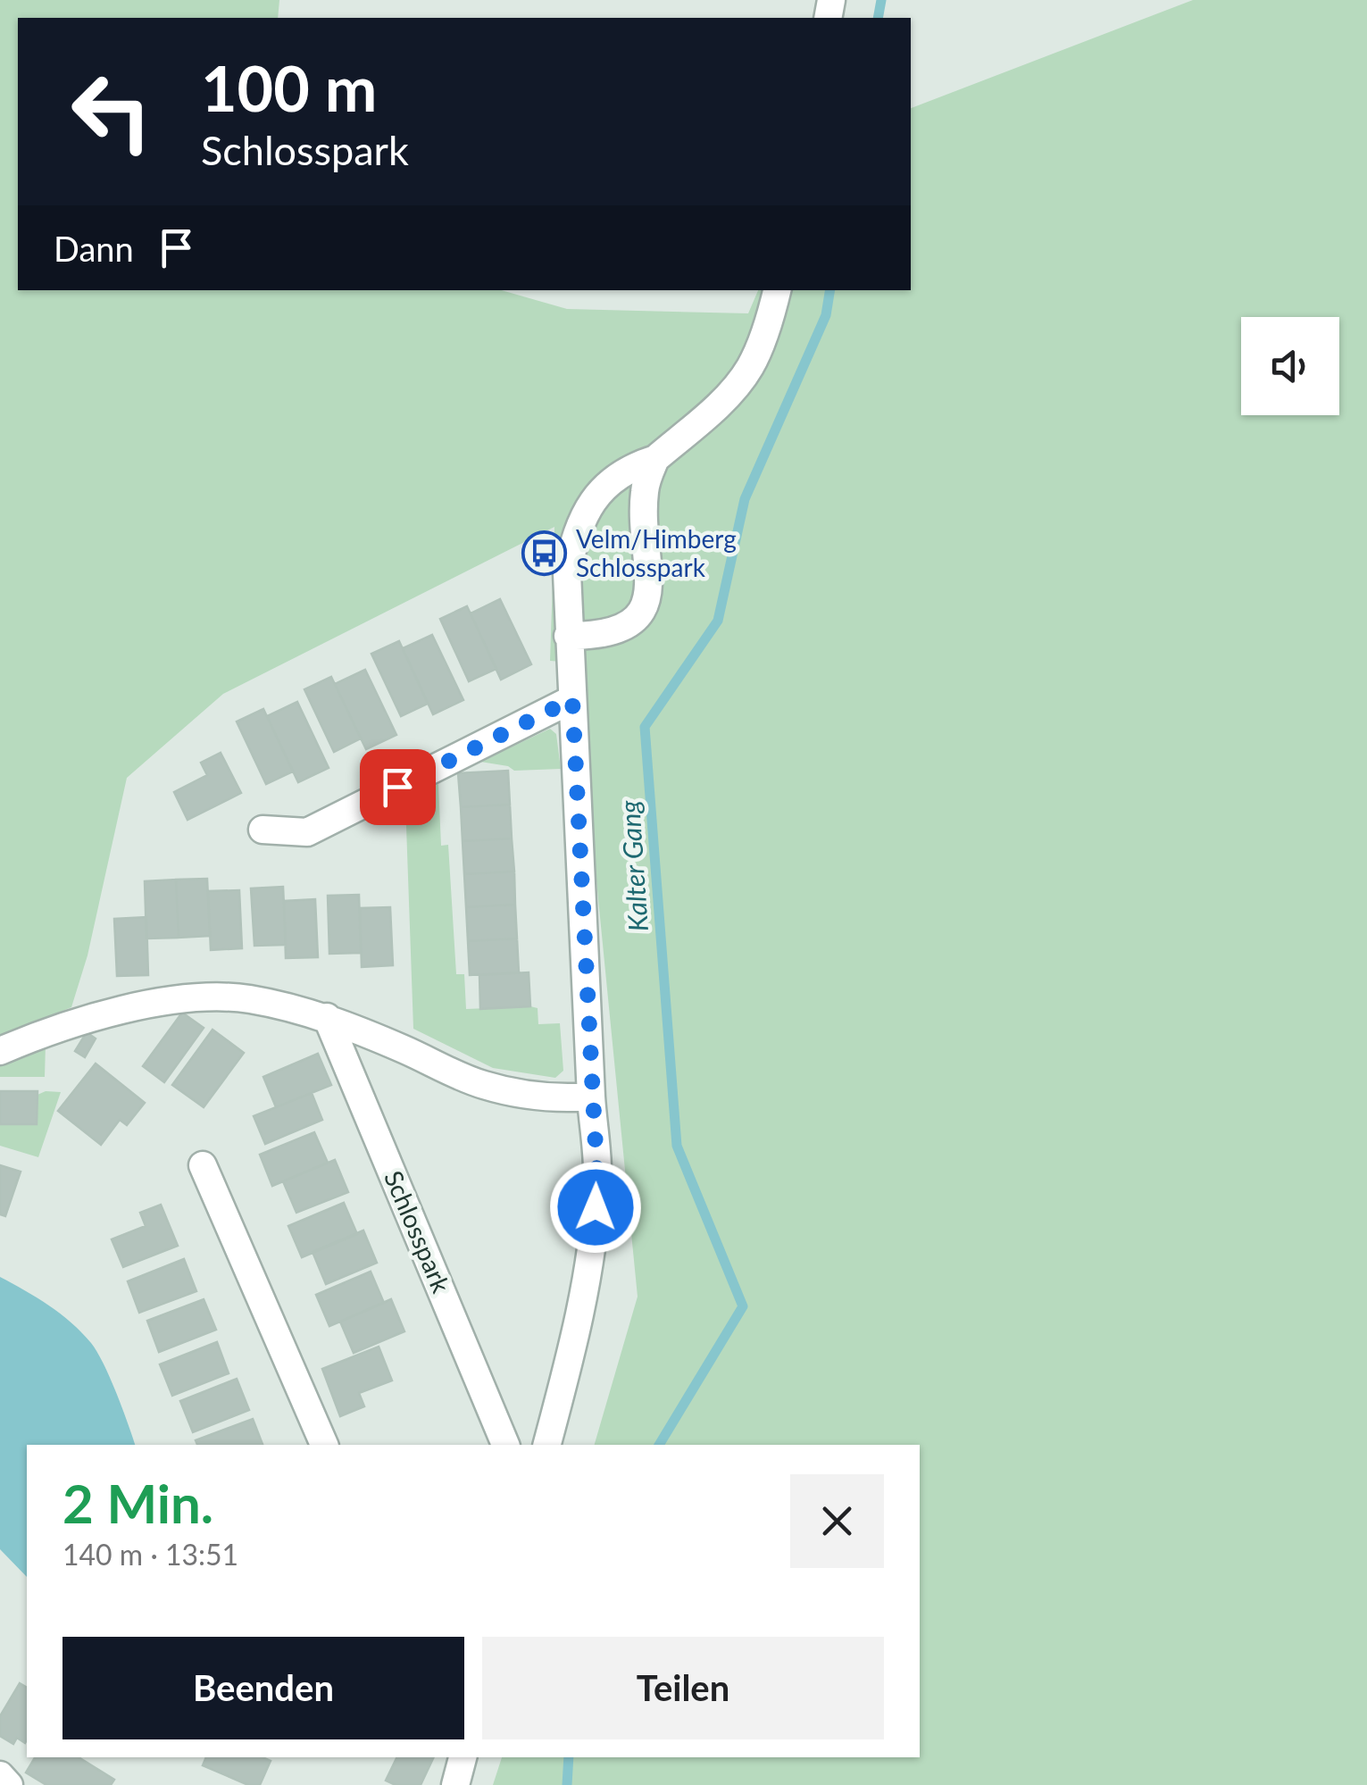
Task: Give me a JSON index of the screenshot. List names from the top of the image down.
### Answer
{
  "streets": {
    "street": ["Schlosspark"]
  },
  "water": ["Kalter Gang"],
  "places": {
    "bus stop": ["Velm/Himberg Schlosspark"]
  },
  "page": {
    "turn": ["100 m", "Schlosspark"],
    "then": "Dann",
    "heading": ["2 Min.", "140 m · 13:51"],
    "buttons": ["Beenden", "Teilen"]
  }
}
